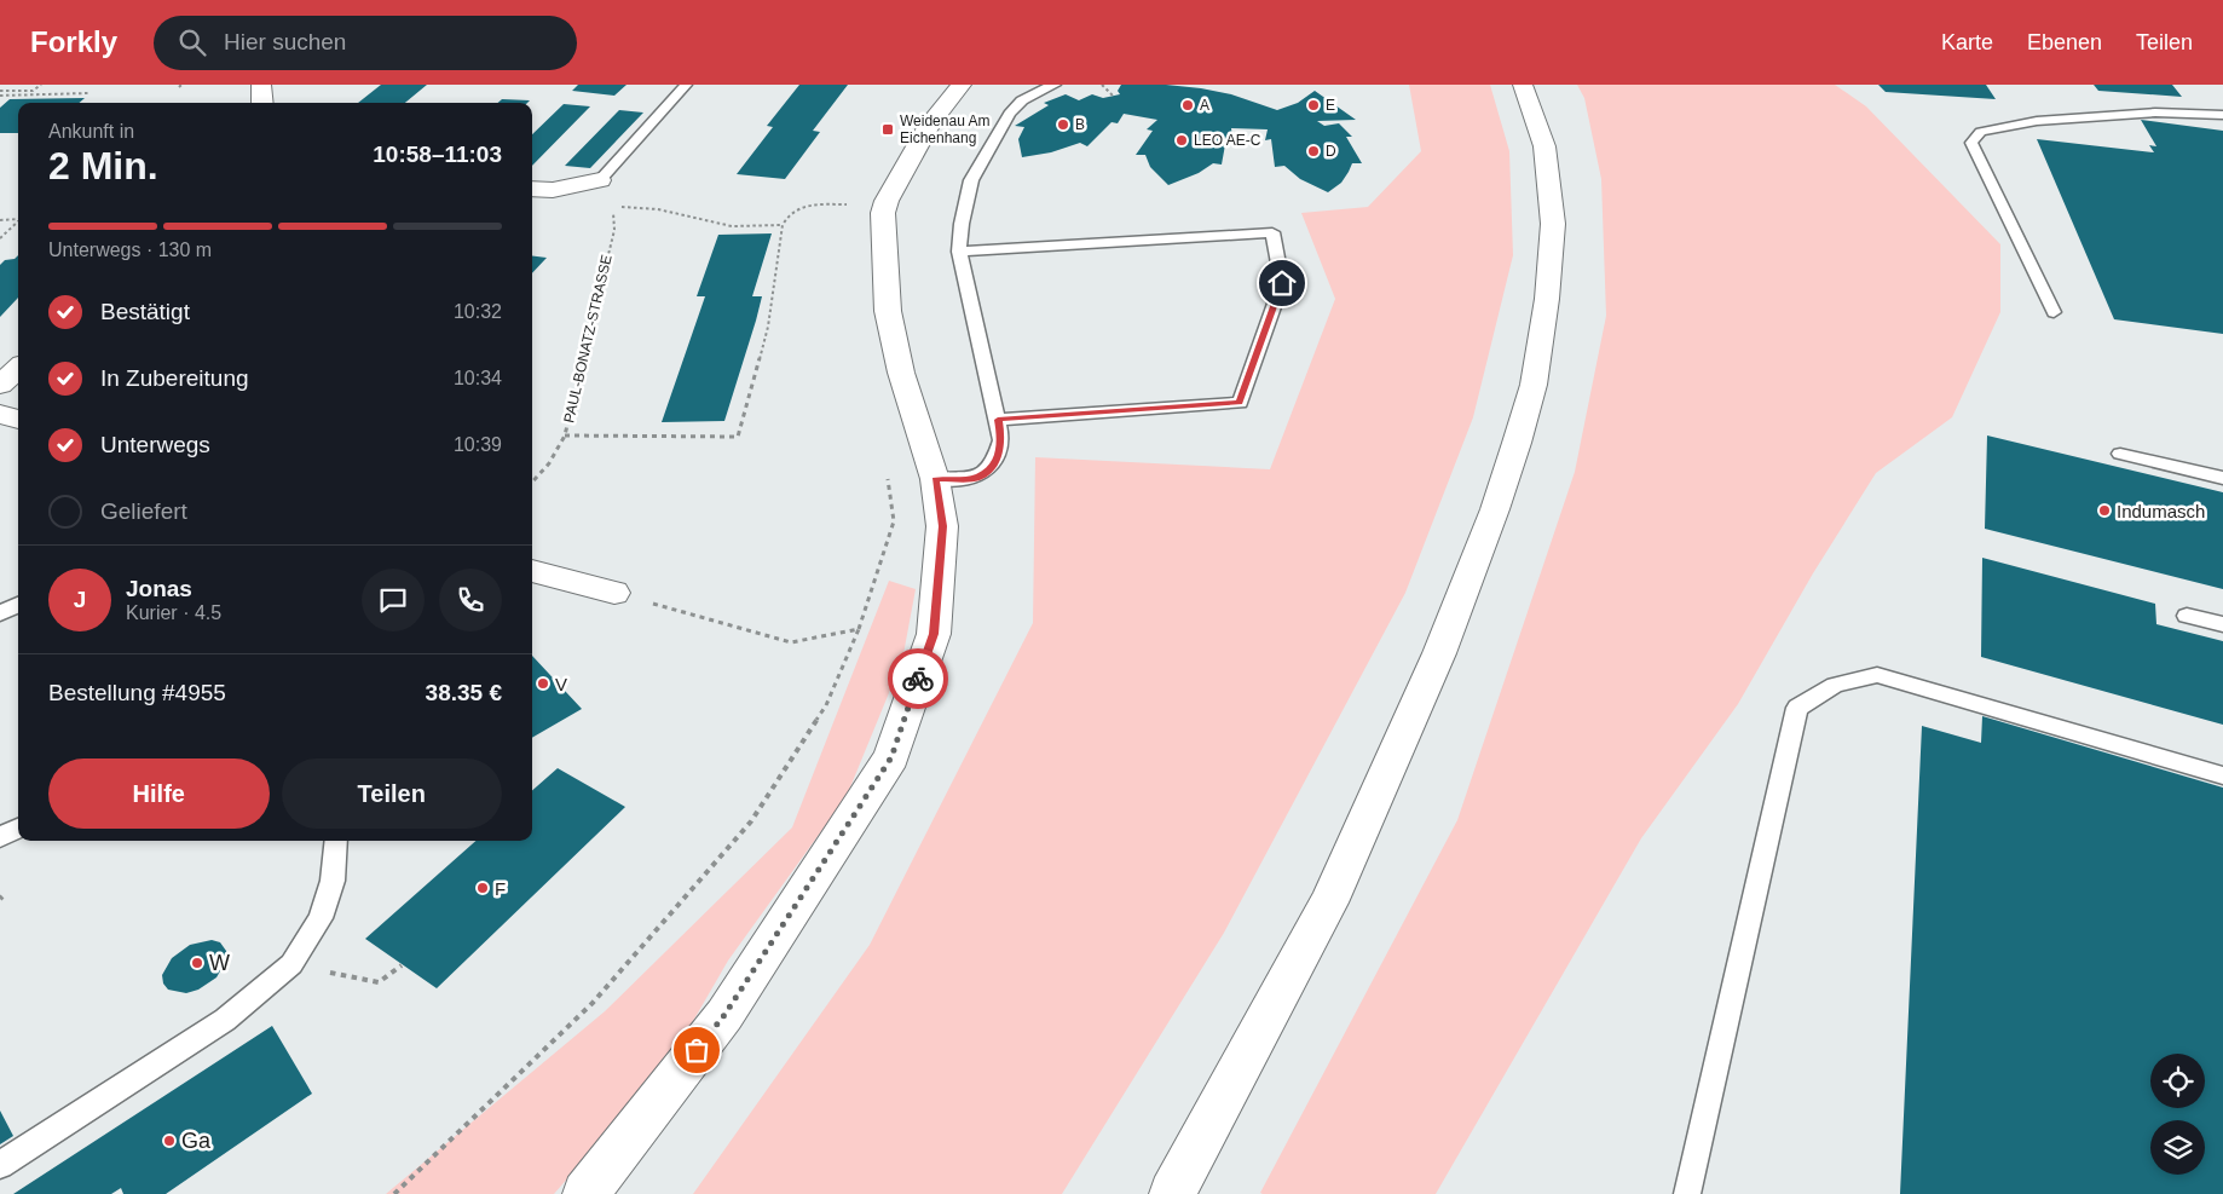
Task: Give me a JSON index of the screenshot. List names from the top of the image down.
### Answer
{
  "streets": {
    "path": ["PAUL-BONATZ-STRASSE"]
  },
  "places": {
    "other": [
      "A",
      "E",
      "B",
      "LEO AE-C",
      "D",
      "Indumasch",
      "V",
      "F",
      "W",
      "Ga"
    ],
    "transit": ["Weidenau Am Eichenhang"]
  },
  "page": {
    "header": "Forkly",
    "search": "Hier suchen",
    "nav": ["Karte", "Ebenen", "Teilen"],
    "heading": ["2 Min.", "Ankunft in", "10:58–11:03"],
    "panel": [
      "Jonas",
      "Kurier · 4.5",
      "Bestellung #4955",
      "38.35 €"
    ],
    "bar": "Unterwegs · 130 m",
    "list": [
      ["Bestätigt", "10:32"],
      ["In Zubereitung", "10:34"],
      ["Unterwegs", "10:39"],
      "Geliefert"
    ],
    "round": "J",
    "buttons": ["Hilfe", "Teilen"]
  }
}
